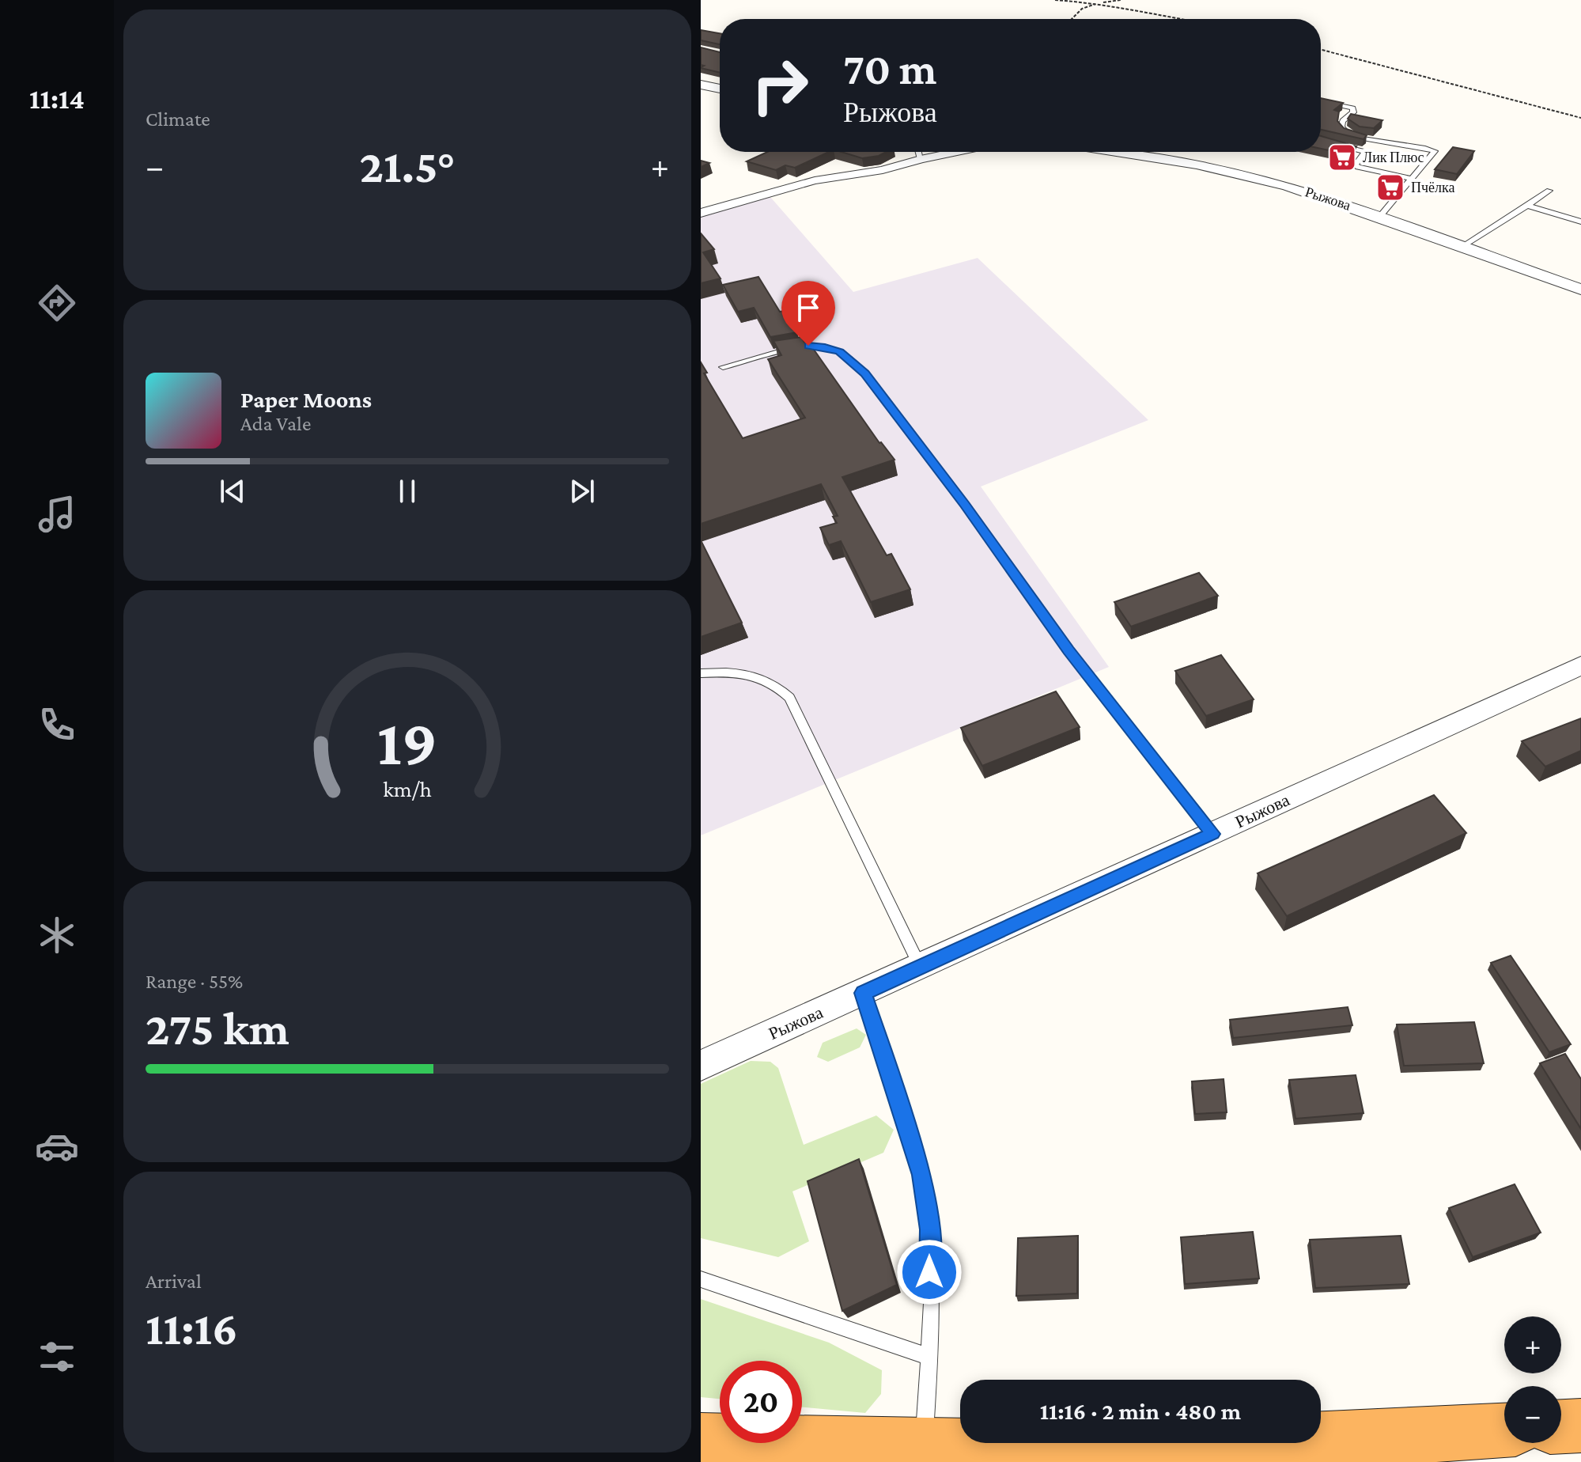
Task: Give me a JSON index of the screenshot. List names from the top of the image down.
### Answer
{
  "streets": {
    "street": ["Рыжова"]
  },
  "places": {
    "supermarket": ["Лик Плюс", "Пчёлка"]
  },
  "page": {
    "tabs": "11:14",
    "tile": [
      "Climate",
      ["Range · 55%", "275 km"],
      ["Arrival", "11:16"]
    ],
    "turn": ["70 m", "Рыжова"],
    "heat": ["−", "21.5°", "+"],
    "song": ["Paper Moons", "Ada Vale"],
    "map_buttons": ["+", "−"],
    "limit": "20",
    "trip": "11:16 · 2 min · 480 m",
    "gauge": ["19", "km/h"]
  }
}
